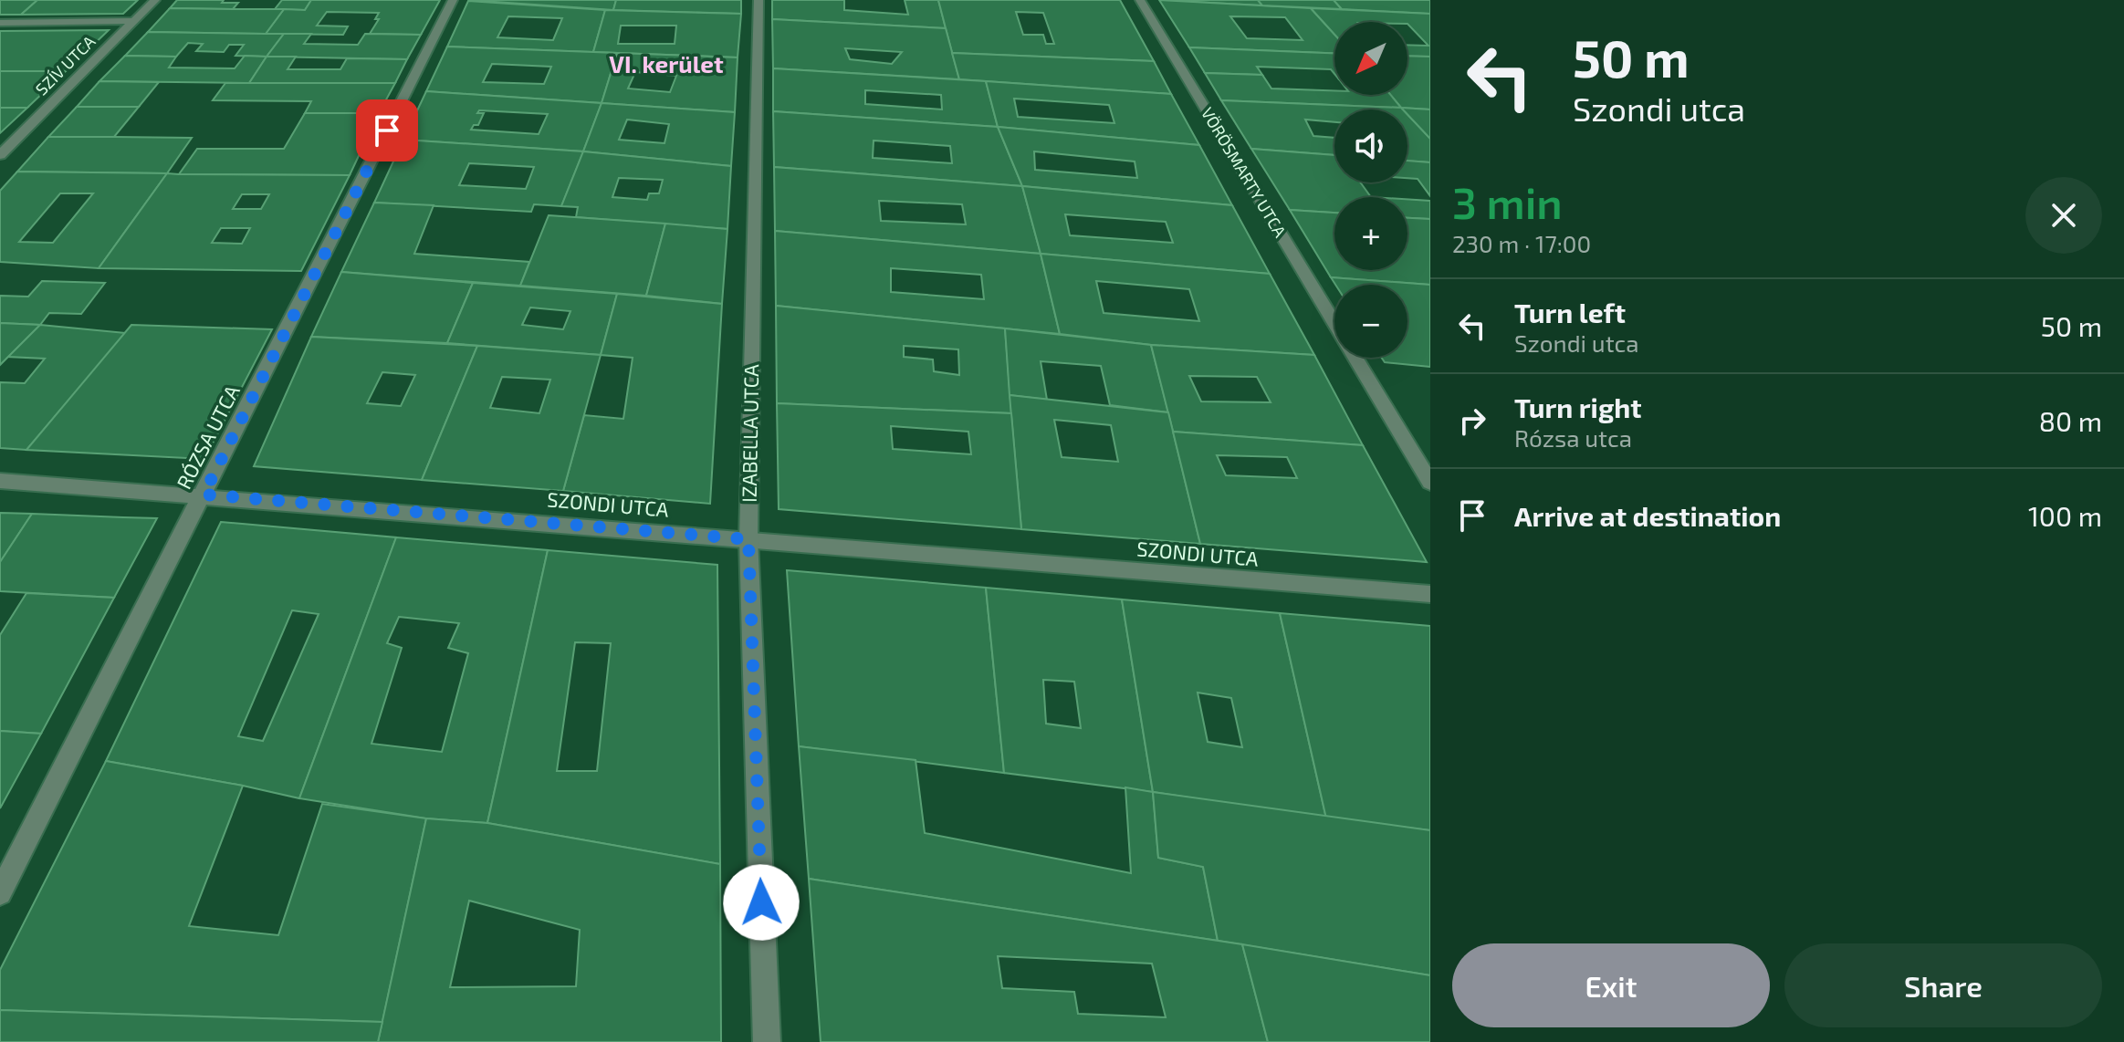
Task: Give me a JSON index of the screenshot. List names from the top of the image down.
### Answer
{
  "streets": {
    "street": [
      "SZÍV UTCA",
      "VÖRÖSMARTY UTCA",
      "IZABELLA UTCA",
      "RÓZSA UTCA",
      "SZONDI UTCA"
    ]
  },
  "crossings": [
    ["IZABELLA UTCA", "SZONDI UTCA"],
    ["RÓZSA UTCA", "SZONDI UTCA"]
  ],
  "districts": ["VI. kerület"],
  "north": "bottom left",
  "page": {
    "turn": ["50 m", "Szondi utca"],
    "map_buttons": ["+", "−"],
    "heading": ["3 min", "230 m · 17:00"],
    "list": [
      {
        "name": "Turn left",
        "note": "Szondi utca",
        "value": "50 m"
      },
      {
        "name": "Turn right",
        "note": "Rózsa utca",
        "value": "80 m"
      },
      {
        "name": "Arrive at destination",
        "value": "100 m"
      }
    ],
    "buttons": ["Exit", "Share"]
  }
}
